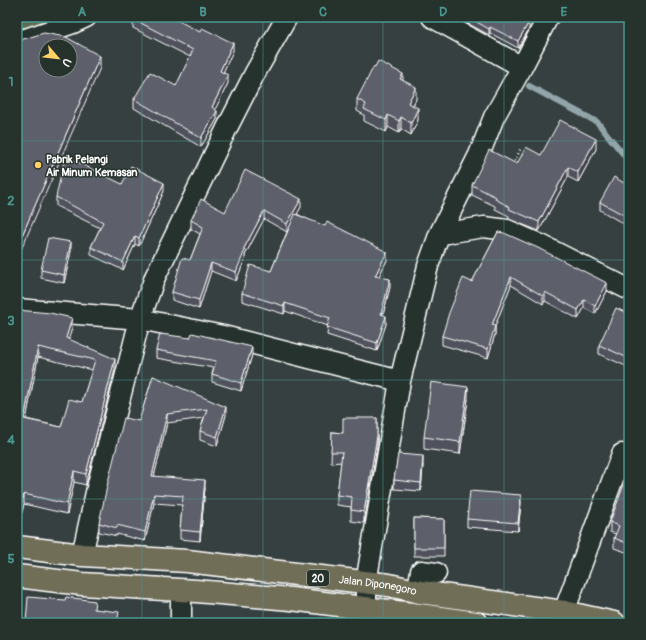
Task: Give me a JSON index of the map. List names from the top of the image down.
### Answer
{
  "streets": {
    "highway": ["20", "Jalan Diponegoro"]
  },
  "places": ["Pabrik Pelangi Air Minum Kemasan"],
  "north": "bottom right",
  "grid": {
    "columns": [
      "A",
      "B",
      "C",
      "D",
      "E"
    ],
    "rows": [
      "1",
      "2",
      "3",
      "4",
      "5"
    ]
  }
}
